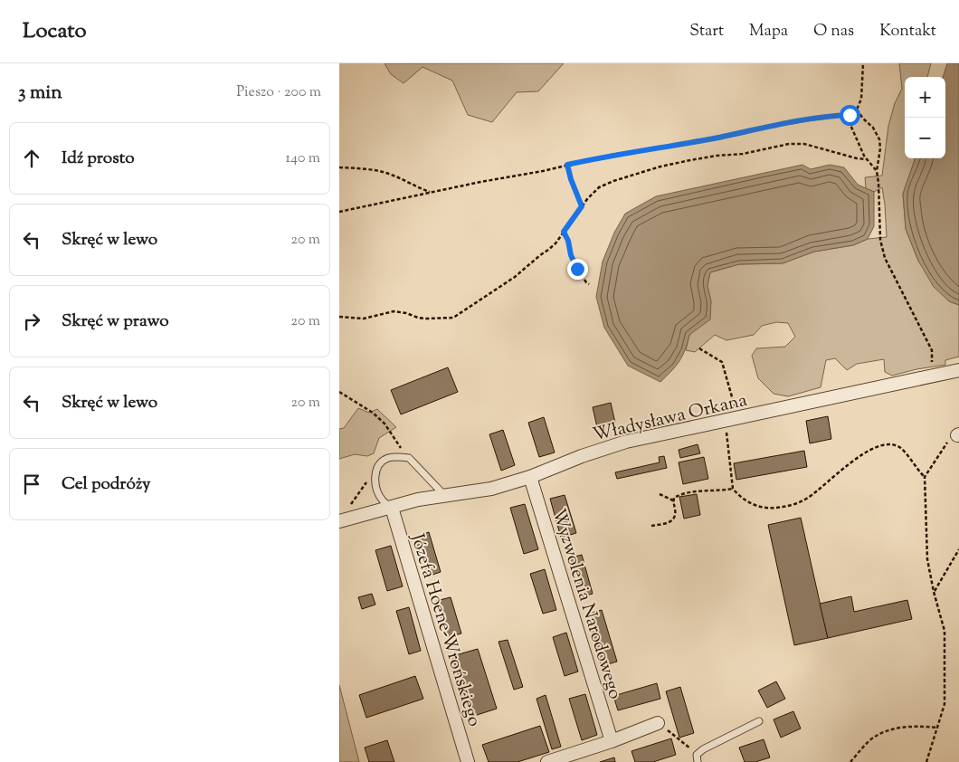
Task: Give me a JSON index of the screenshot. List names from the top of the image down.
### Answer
{
  "streets": {
    "street": ["Władysława Orkana", "Wyzwolenia Narodowego", "Józefa Hoene-Wrońskiego"]
  },
  "crossings": [
    ["Władysława Orkana", "Wyzwolenia Narodowego"],
    ["Władysława Orkana", "Józefa Hoene-Wrońskiego"]
  ],
  "page": {
    "header": "Locato",
    "nav": [
      "Start",
      "Mapa",
      "O nas",
      "Kontakt"
    ],
    "heading": ["3 min", "Pieszo · 200 m"],
    "map_buttons": ["+", "−"],
    "list": [
      ["Idź prosto", "140 m"],
      ["Skręć w lewo", "20 m"],
      ["Skręć w prawo", "20 m"],
      ["Skręć w lewo", "20 m"],
      "Cel podróży"
    ]
  }
}
